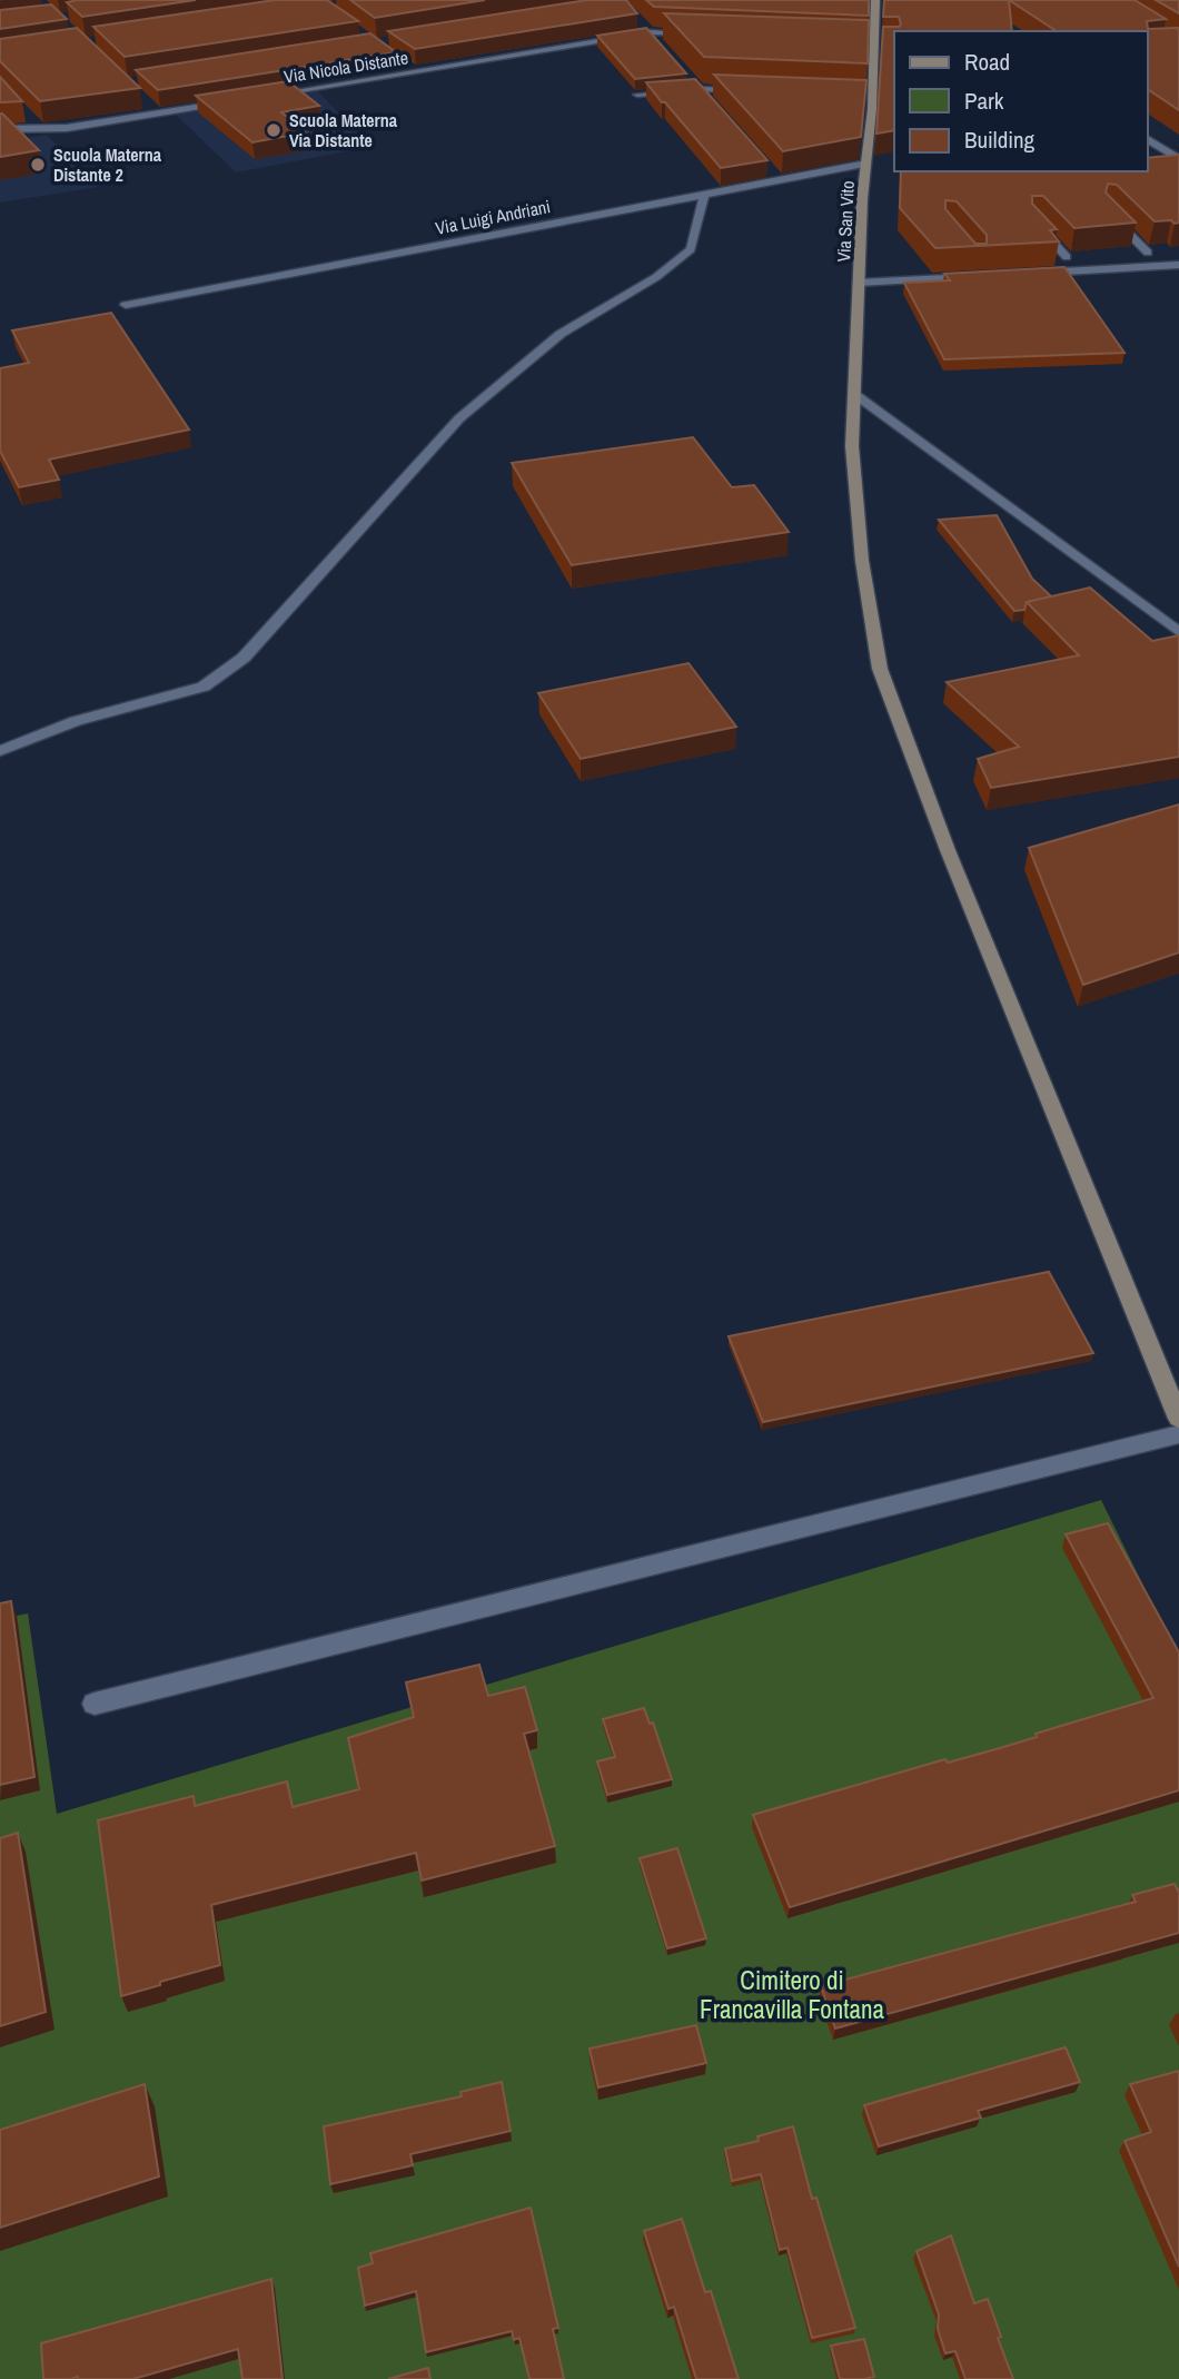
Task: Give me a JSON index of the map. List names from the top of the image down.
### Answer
{
  "streets": {
    "street": ["Via Nicola Distante", "Via Luigi Andriani", "Via San Vito"]
  },
  "crossings": [
    ["Via Luigi Andriani", "Via San Vito"]
  ],
  "parks": ["Cimitero di Francavilla Fontana"],
  "places": ["Scuola Materna Via Distante", "Scuola Materna Distante 2"],
  "legend": ["Road", "Park", "Building"]
}
